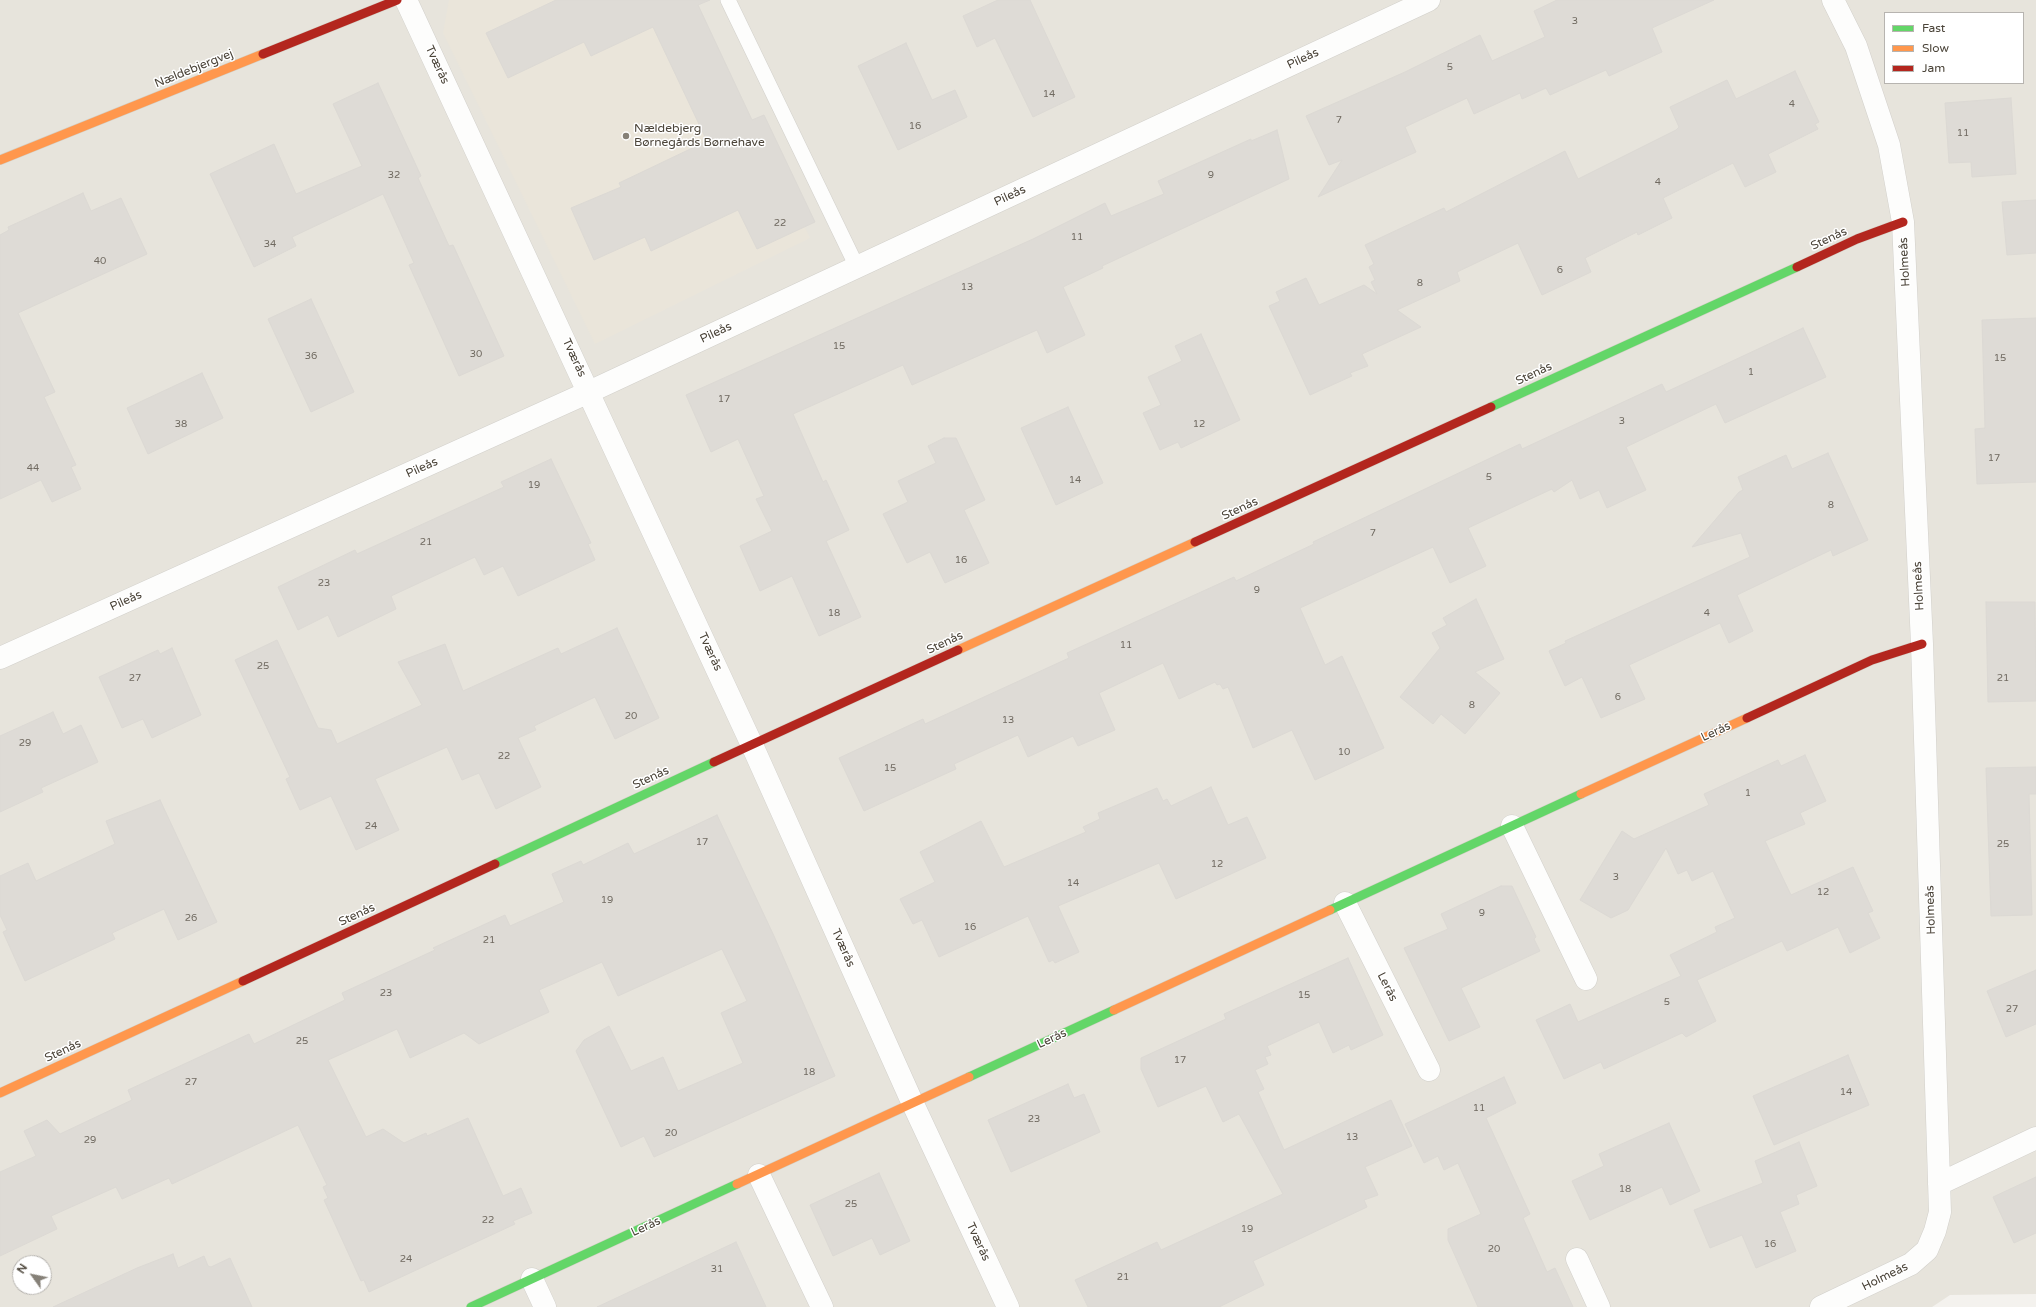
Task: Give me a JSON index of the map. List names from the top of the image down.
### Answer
{
  "streets": {
    "street": [
      "Pileås",
      "Tværås",
      "Nældebjergvej",
      "Stenås",
      "Holmeås",
      "Lerås"
    ]
  },
  "crossings": [
    ["Pileås", "Tværås"],
    ["Tværås", "Stenås"],
    ["Tværås", "Lerås"],
    ["Stenås", "Holmeås"],
    ["Holmeås", "Lerås"]
  ],
  "places": ["Nældebjerg Børnegårds Børnehave"],
  "house_numbers": [
    "3",
    "5",
    "14",
    "4",
    "7",
    "16",
    "11",
    "32",
    "9",
    "4",
    "22",
    "11",
    "34",
    "40",
    "6",
    "8",
    "13",
    "15",
    "30",
    "36",
    "15",
    "1",
    "17",
    "3",
    "38",
    "12",
    "17",
    "44",
    "5",
    "14",
    "19",
    "8",
    "7",
    "21",
    "16",
    "23",
    "9",
    "18",
    "4",
    "11",
    "25",
    "27",
    "21",
    "6",
    "8",
    "20",
    "13",
    "29",
    "10",
    "22",
    "15",
    "1",
    "24",
    "17",
    "25",
    "12",
    "3",
    "14",
    "12",
    "19",
    "9",
    "26",
    "16",
    "21",
    "23",
    "15",
    "5",
    "27",
    "25",
    "17",
    "18",
    "27",
    "14",
    "11",
    "23",
    "20",
    "13",
    "29",
    "18",
    "25",
    "22",
    "19",
    "16",
    "20",
    "24",
    "31",
    "21"
  ],
  "legend": ["Fast", "Slow", "Jam"],
  "north": "top left"
}
